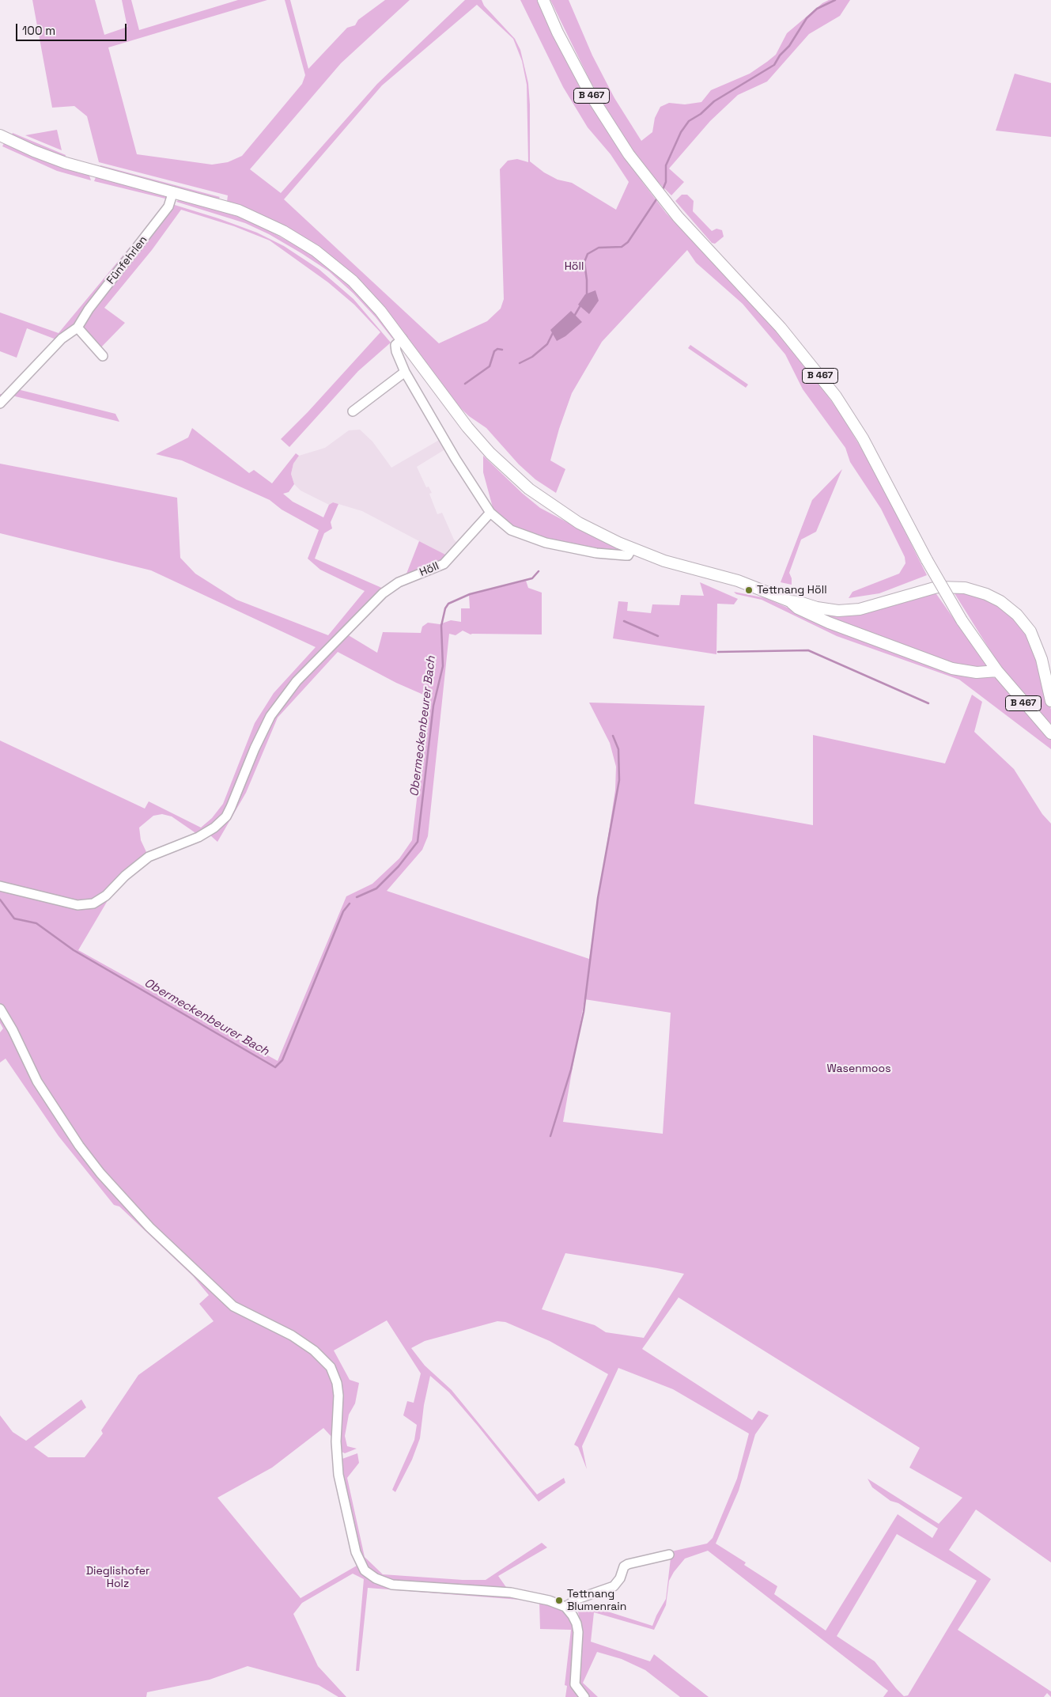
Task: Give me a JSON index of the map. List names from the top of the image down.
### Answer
{
  "streets": {
    "main road": ["B 467"],
    "street": ["Fünfehrlen", "Höll"]
  },
  "water": ["Obermeckenbeurer Bach"],
  "parks": ["Höll", "Wasenmoos", "Dieglishofer Holz"],
  "places": ["Tettnang Höll", "Tettnang Blumenrain"],
  "scale_bar": "100 m"
}
